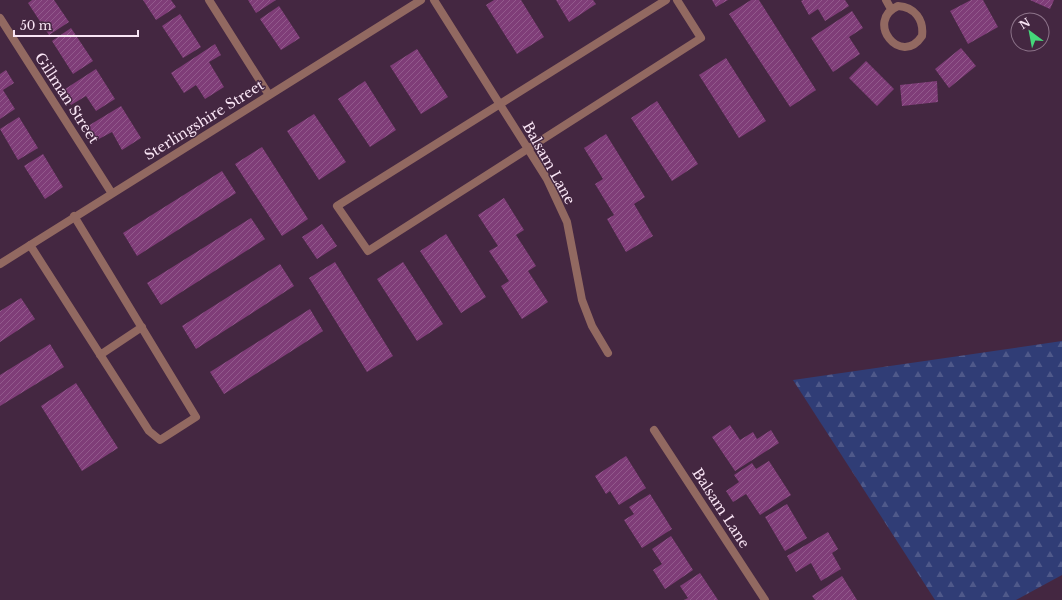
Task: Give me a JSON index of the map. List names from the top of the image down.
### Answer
{
  "streets": {
    "street": ["Gillman Street", "Sterlingshire Street", "Balsam Lane"]
  },
  "crossings": [
    ["Gillman Street", "Sterlingshire Street"]
  ],
  "scale_bar": "50 m",
  "north": "top left"
}
